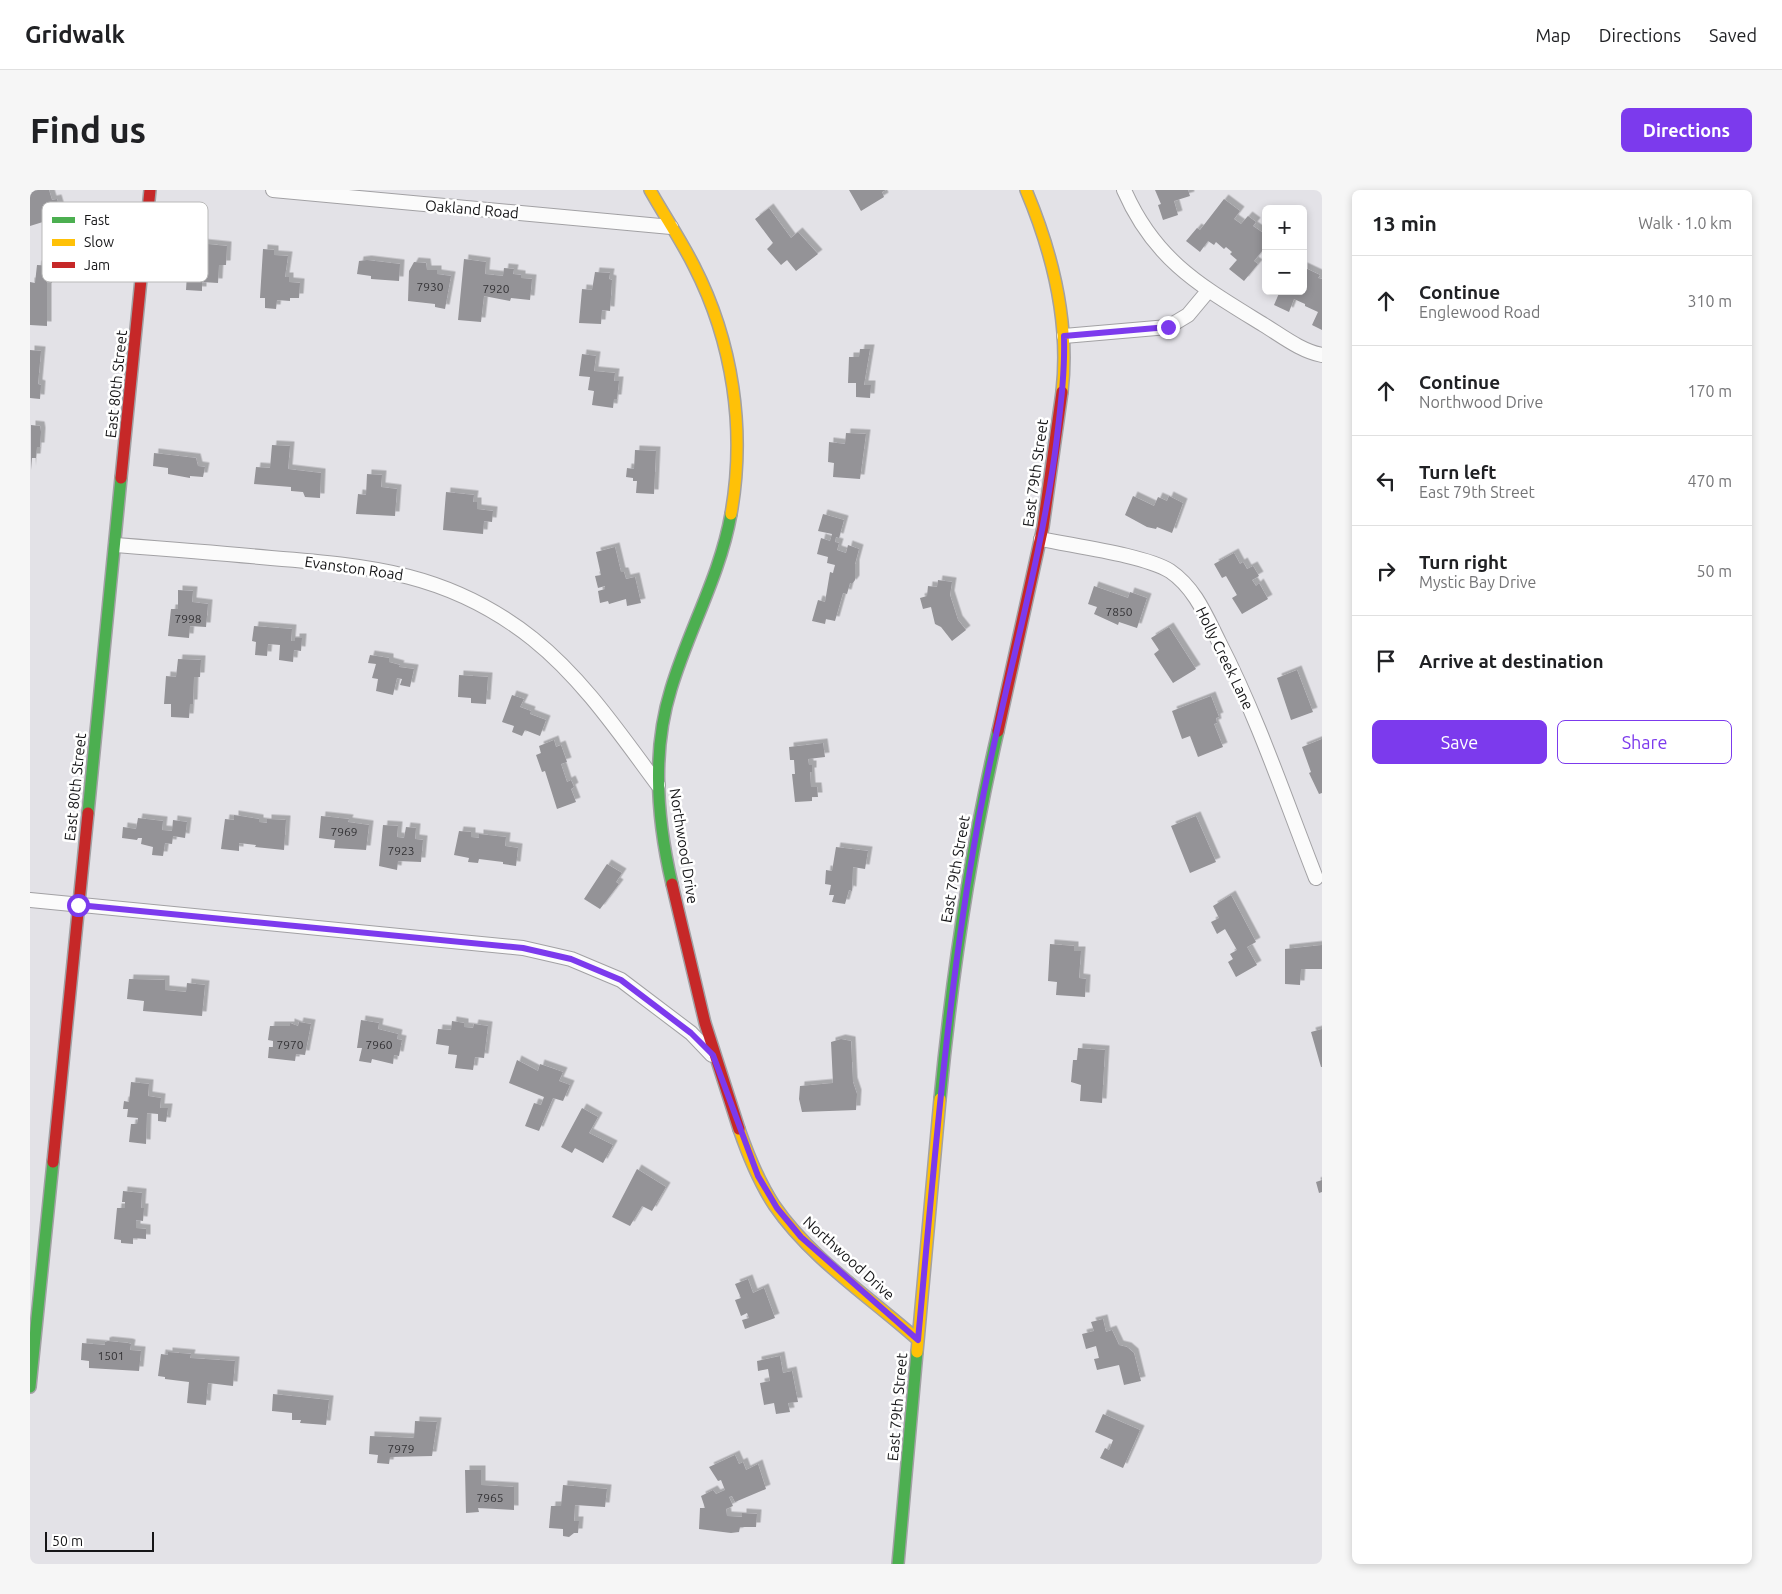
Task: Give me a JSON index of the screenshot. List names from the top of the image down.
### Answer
{
  "streets": {
    "street": [
      "Oakland Road",
      "East 80th Street",
      "East 79th Street",
      "Evanston Road",
      "Holly Creek Lane",
      "Northwood Drive"
    ]
  },
  "crossings": [
    ["Oakland Road", "Northwood Drive"],
    ["East 80th Street", "Evanston Road"],
    ["East 79th Street", "Holly Creek Lane"],
    ["East 79th Street", "Northwood Drive"],
    ["Evanston Road", "Northwood Drive"]
  ],
  "house_numbers": [
    "7930",
    "7920",
    "7850",
    "7998",
    "7969",
    "7923",
    "7970",
    "7960",
    "1501",
    "7979",
    "7965"
  ],
  "legend": ["Fast", "Slow", "Jam"],
  "scale_bar": "50 m",
  "page": {
    "header": "Gridwalk",
    "nav": ["Map", "Directions", "Saved"],
    "buttons": [
      "Directions",
      ["Save", "Share"]
    ],
    "title": "Find us",
    "heading": ["13 min", "Walk · 1.0 km"],
    "map_buttons": ["+", "−"],
    "list": [
      ["Continue", "Englewood Road", "310 m"],
      ["Continue", "Northwood Drive", "170 m"],
      ["Turn left", "East 79th Street", "470 m"],
      ["Turn right", "Mystic Bay Drive", "50 m"],
      "Arrive at destination"
    ],
    "scale": "50 m"
  }
}
